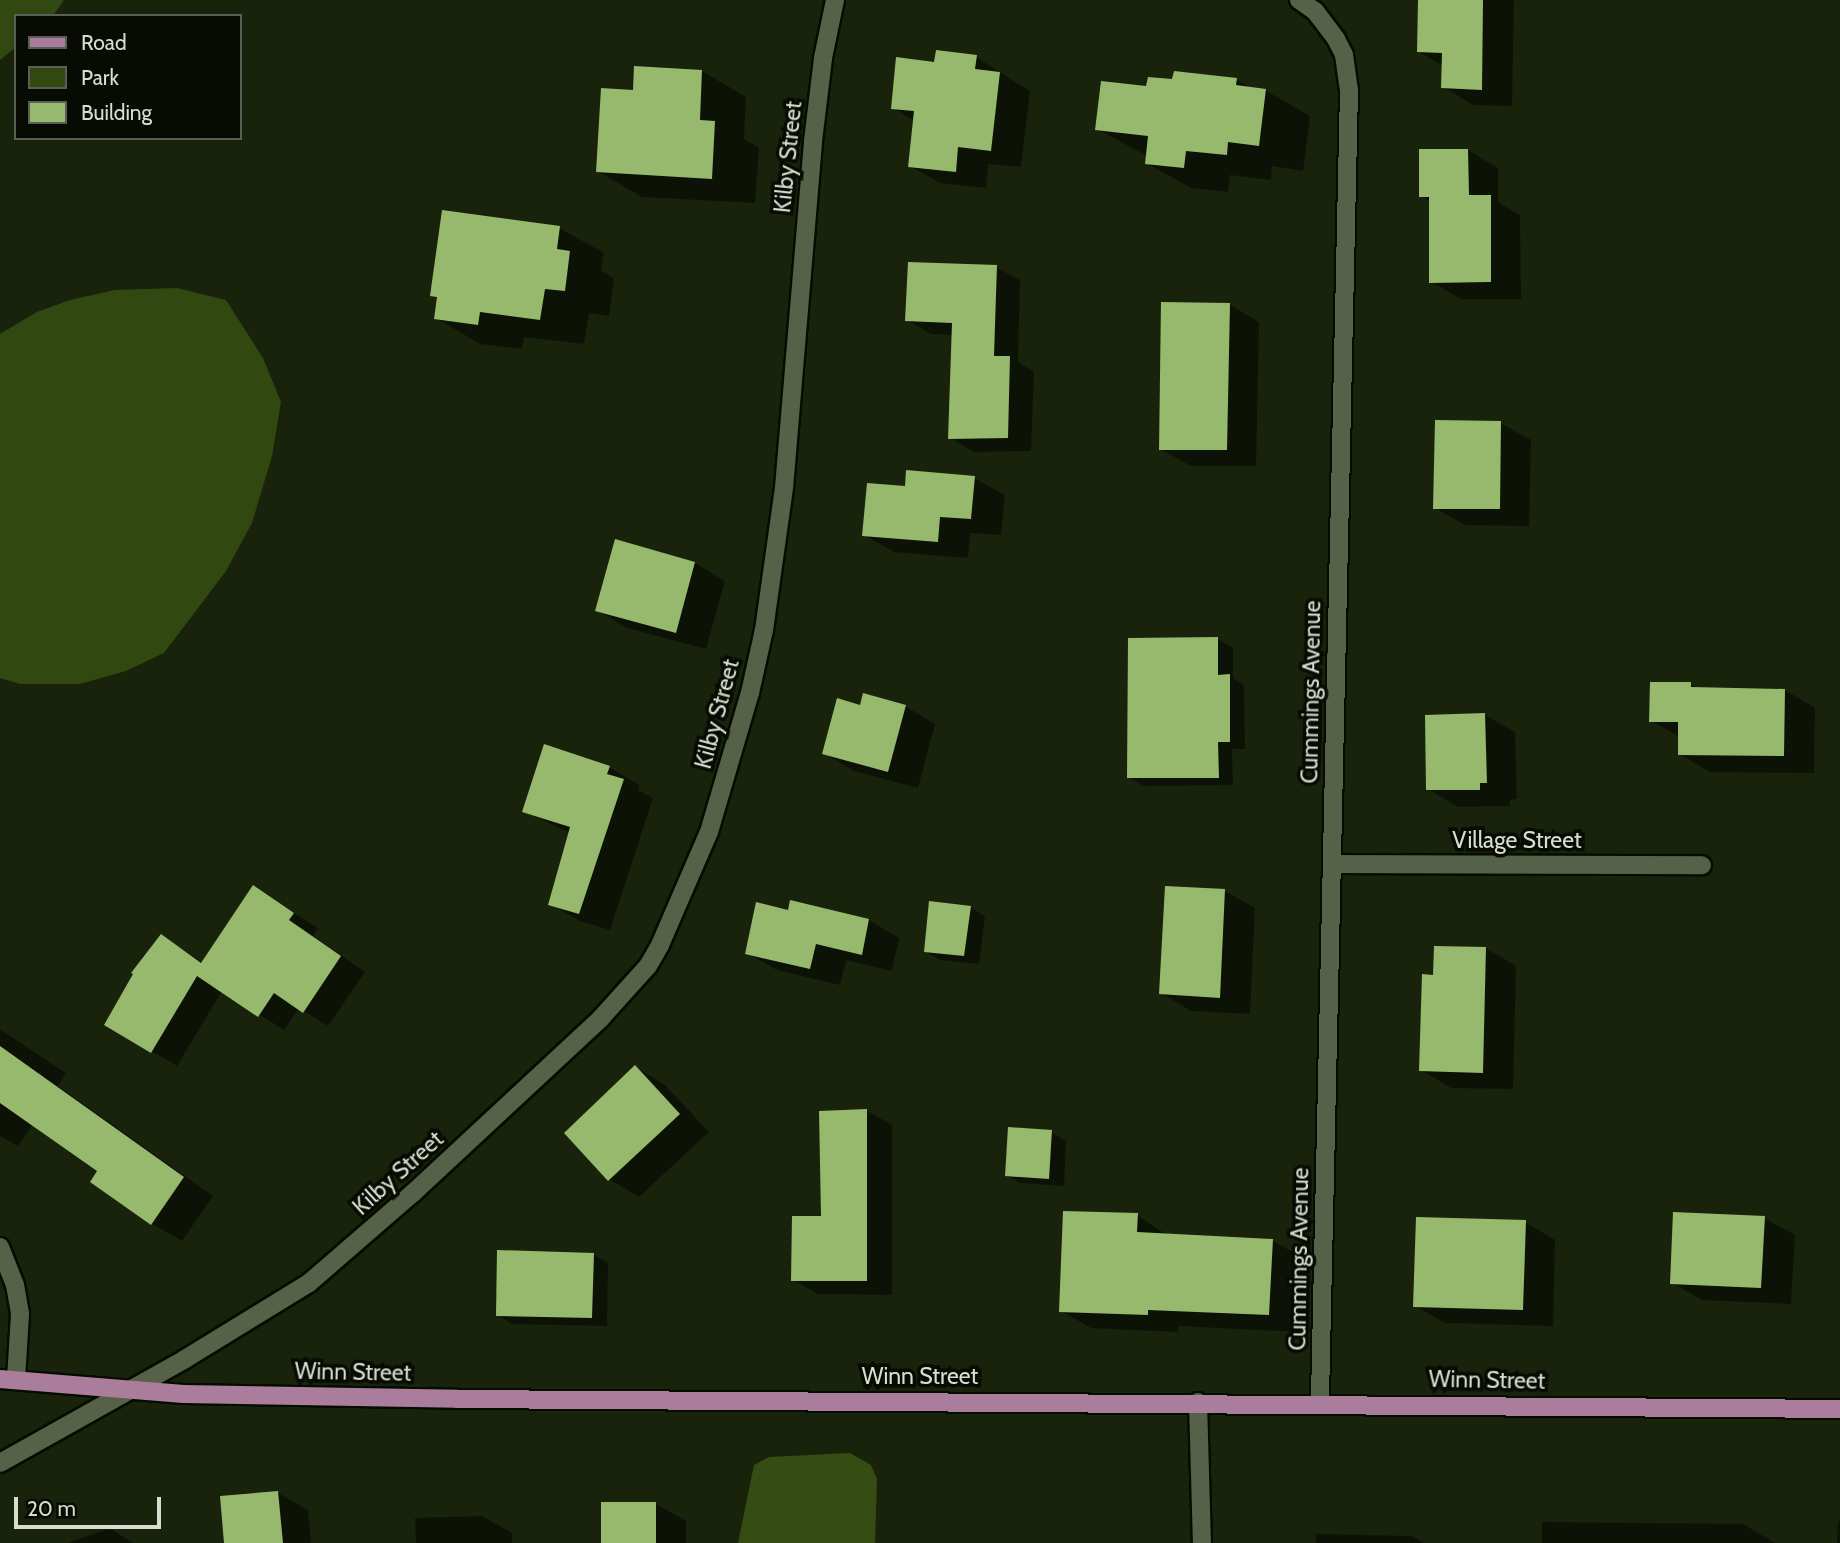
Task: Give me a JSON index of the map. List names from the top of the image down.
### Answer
{
  "streets": {
    "main road": ["Winn Street"],
    "street": ["Kilby Street", "Cummings Avenue", "Village Street"]
  },
  "crossings": [
    ["Kilby Street", "Winn Street"],
    ["Cummings Avenue", "Village Street"],
    ["Cummings Avenue", "Winn Street"]
  ],
  "legend": ["Road", "Park", "Building"],
  "scale_bar": "20 m"
}
